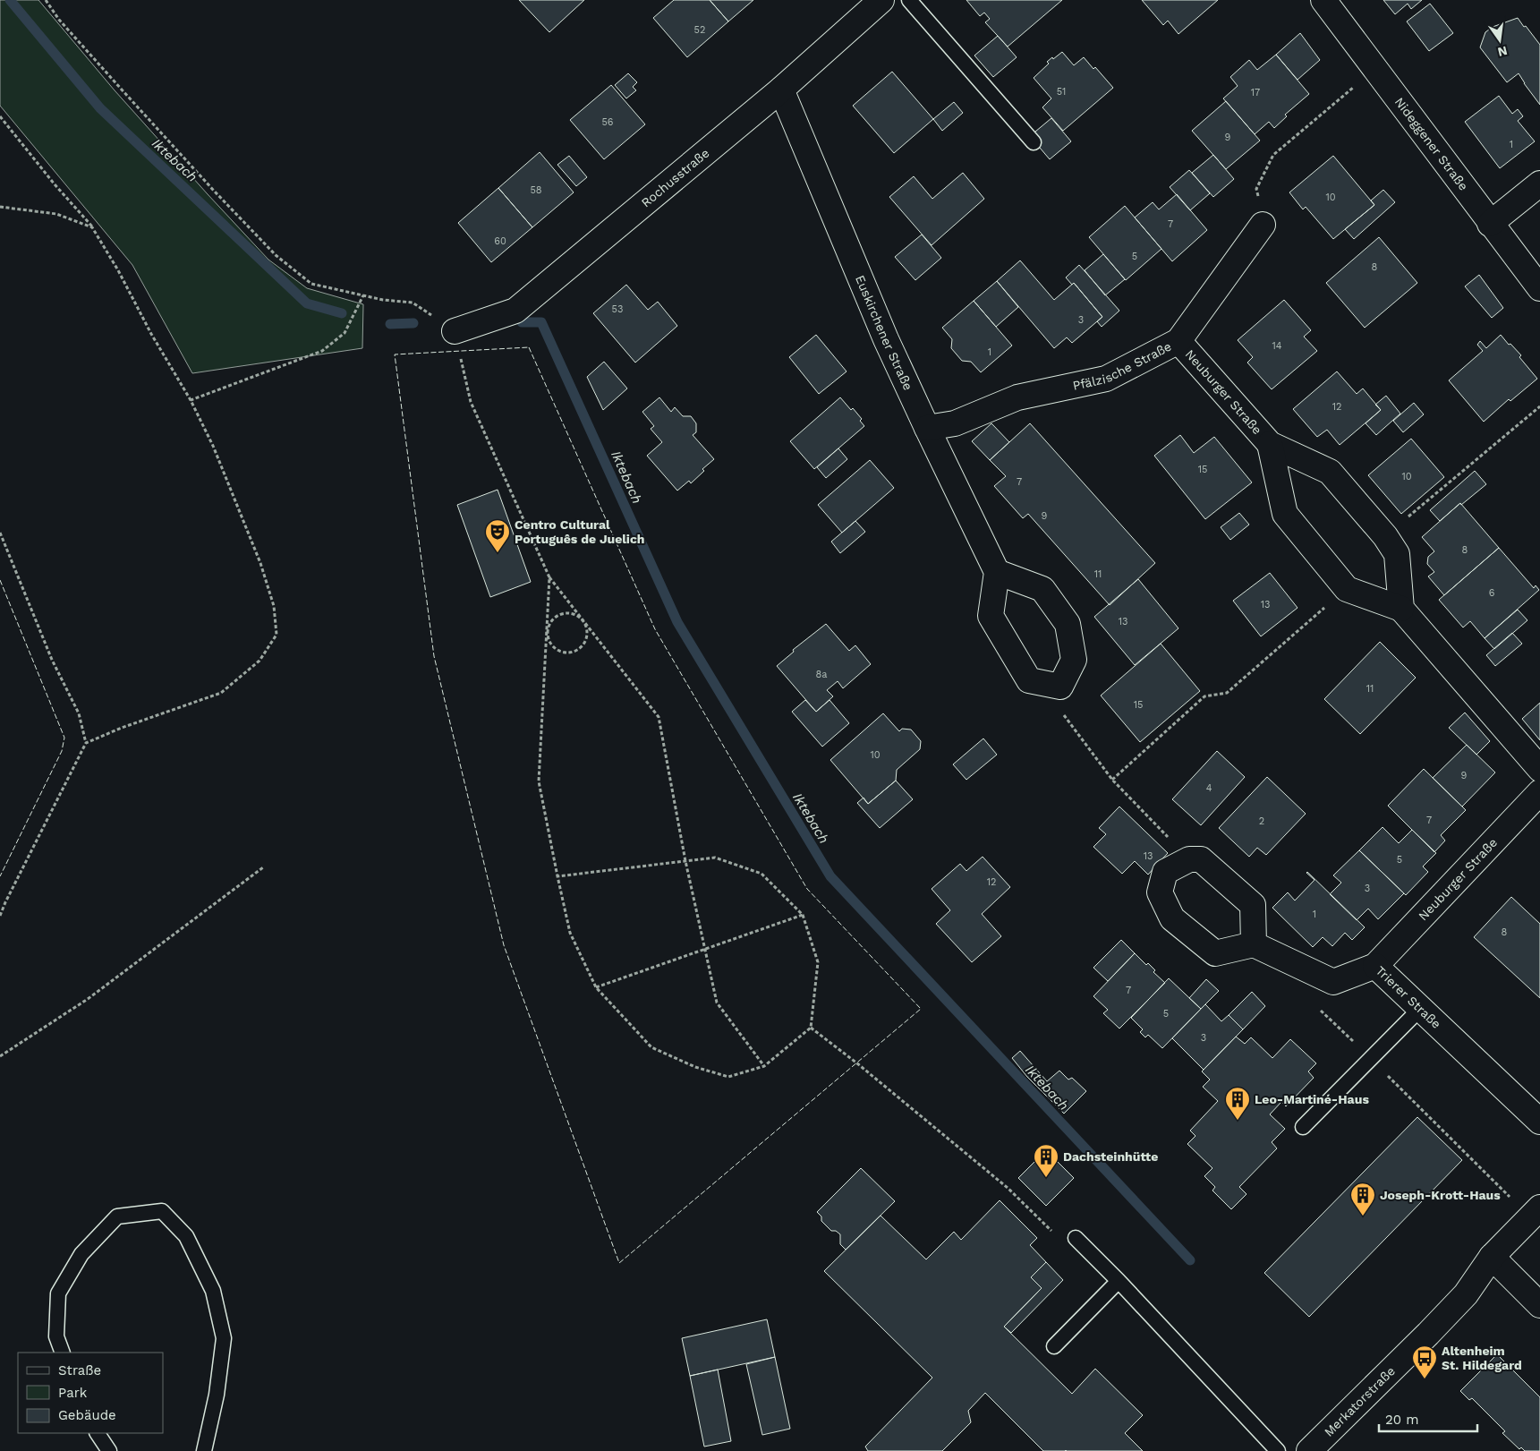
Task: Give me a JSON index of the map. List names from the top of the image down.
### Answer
{
  "streets": {
    "street": [
      "Nideggener Straße",
      "Rochusstraße",
      "Euskirchener Straße",
      "Pfälzische Straße",
      "Neuburger Straße",
      "Trierer Straße",
      "Merkatorstraße"
    ]
  },
  "crossings": [
    ["Rochusstraße", "Euskirchener Straße"],
    ["Euskirchener Straße", "Pfälzische Straße"],
    ["Pfälzische Straße", "Neuburger Straße"],
    ["Neuburger Straße", "Trierer Straße"]
  ],
  "water": ["Iktebach"],
  "places": {
    "theatre": ["Centro Cultural Português de Juelich"],
    "building": ["Leo-Martiné-Haus", "Dachsteinhütte", "Joseph-Krott-Haus"],
    "bus stop": ["Altenheim St. Hildegard"]
  },
  "house_numbers": [
    "52",
    "51",
    "17",
    "56",
    "9",
    "1",
    "58",
    "10",
    "7",
    "60",
    "5",
    "8",
    "53",
    "3",
    "14",
    "1",
    "12",
    "15",
    "10",
    "7",
    "9",
    "8",
    "11",
    "6",
    "13",
    "13",
    "8a",
    "11",
    "15",
    "10",
    "9",
    "4",
    "7",
    "2",
    "13",
    "5",
    "12",
    "3",
    "1",
    "8",
    "7",
    "5",
    "3"
  ],
  "legend": ["Straße", "Park", "Gebäude"],
  "scale_bar": "20 m",
  "north": "bottom"
}
